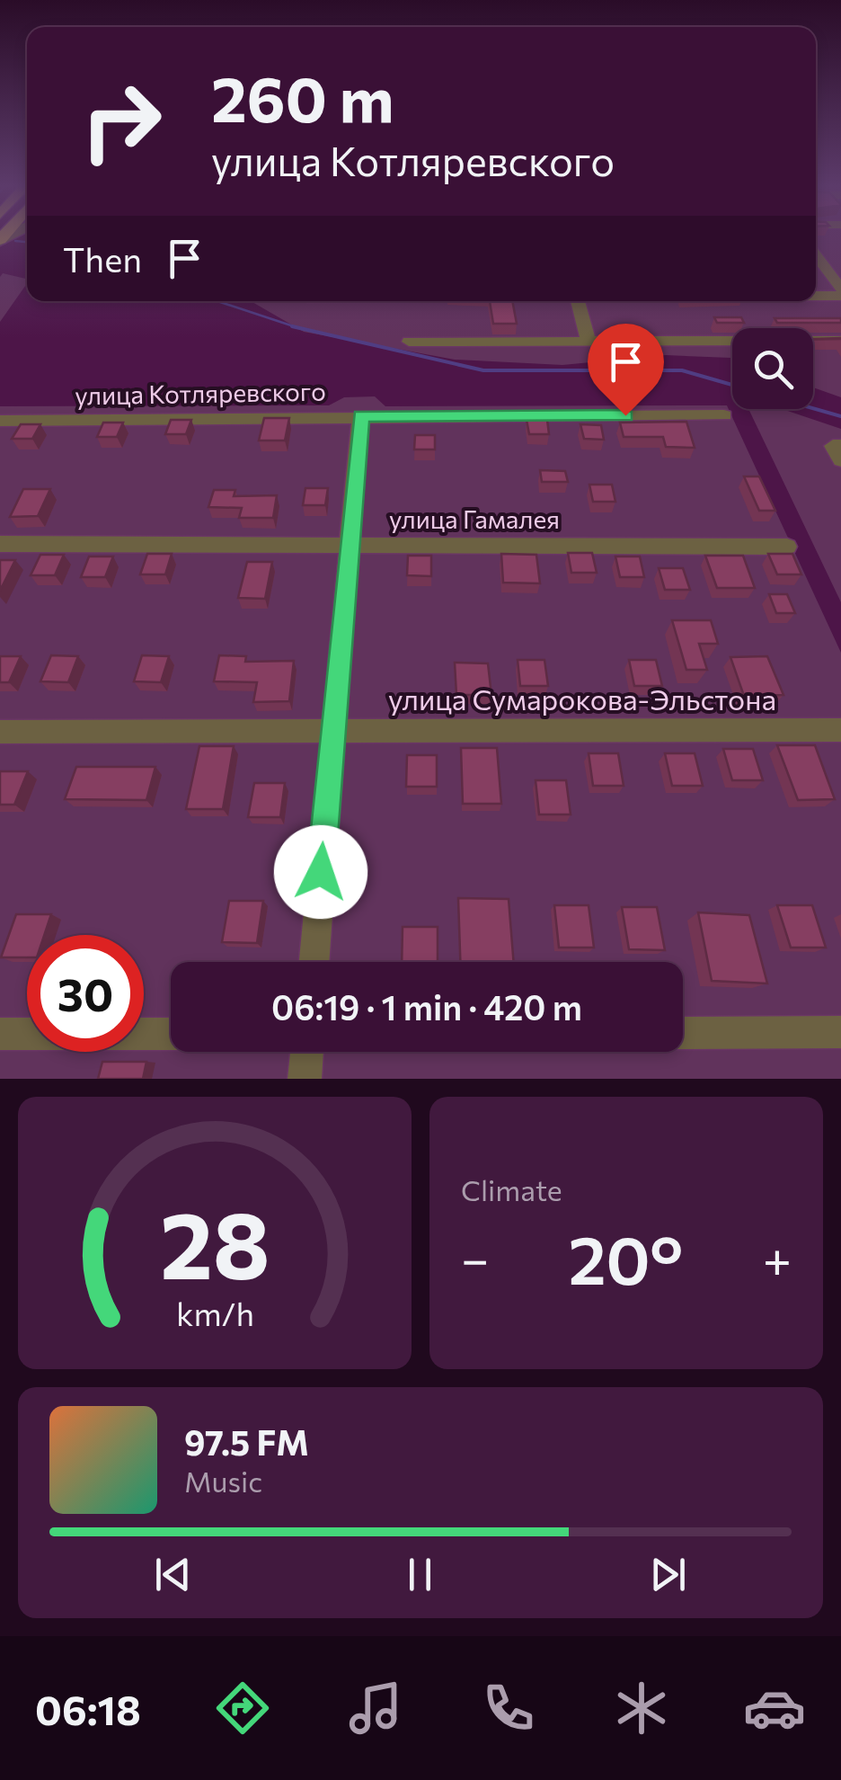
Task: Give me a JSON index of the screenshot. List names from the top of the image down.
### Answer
{
  "streets": {
    "street": ["улица Котляревского", "улица Гамалея", "улица Сумарокова-Эльстона"]
  },
  "page": {
    "turn": ["260 m", "улица Котляревского"],
    "then": "Then",
    "limit": "30",
    "trip": "06:19 · 1 min · 420 m",
    "tile": "Climate",
    "heat": ["−", "20°", "+"],
    "song": ["97.5 FM", "Music"],
    "tabs": "06:18",
    "gauge": ["28", "km/h"]
  }
}
